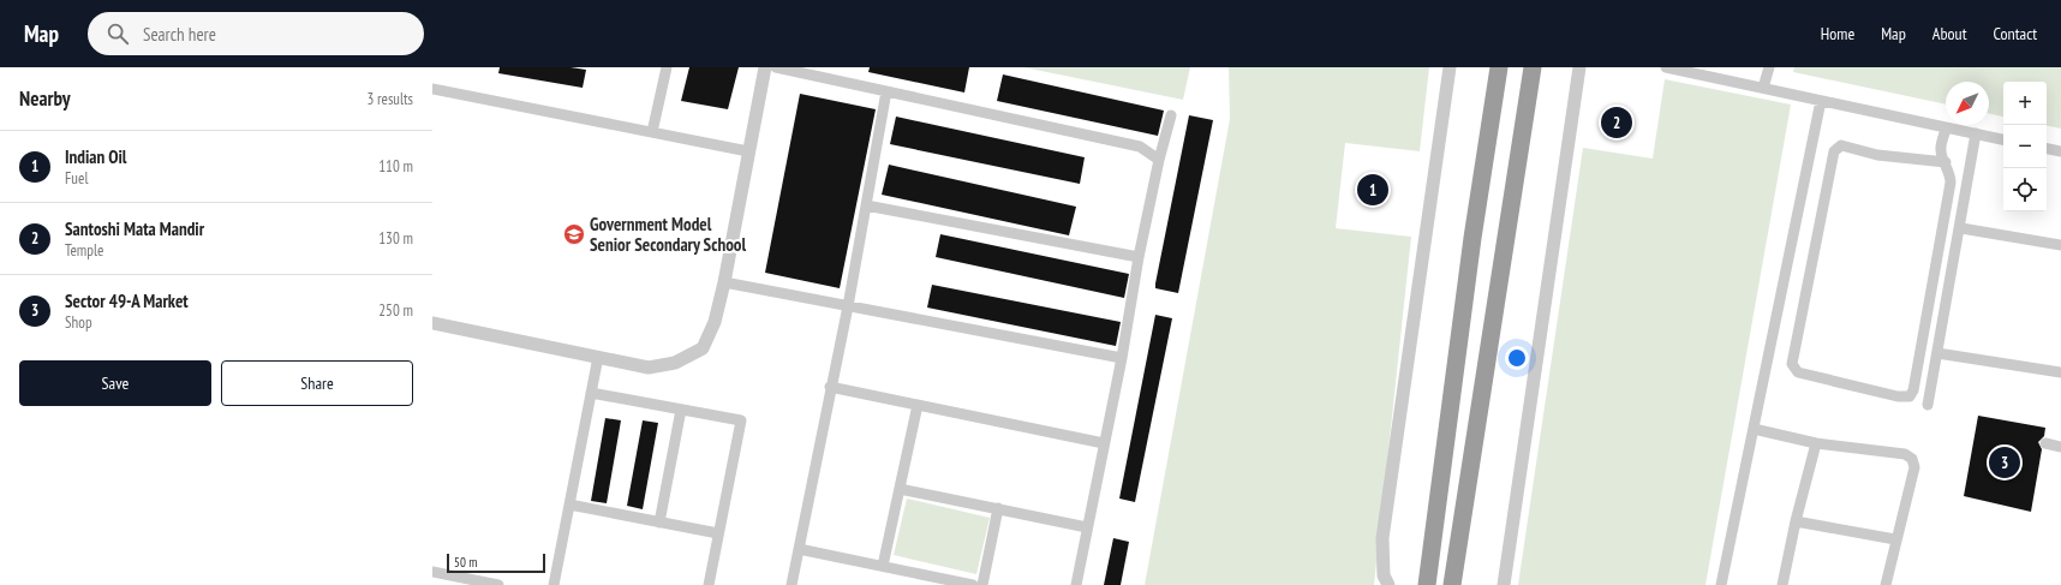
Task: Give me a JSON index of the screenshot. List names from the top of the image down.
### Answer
{
  "places": {
    "school or university": ["Government Model Senior Secondary School"]
  },
  "scale_bar": "50 m",
  "north": "bottom left",
  "page": {
    "header": "Map",
    "search": "Search here",
    "nav": [
      "Home",
      "Map",
      "About",
      "Contact"
    ],
    "heading": ["Nearby", "3 results"],
    "map_buttons": ["+", "−"],
    "pins": ["2", "1", "3"],
    "list": [
      {
        "mark": "1",
        "name": "Indian Oil",
        "note": "Fuel",
        "value": "110 m"
      },
      {
        "mark": "2",
        "name": "Santoshi Mata Mandir",
        "note": "Temple",
        "value": "130 m"
      },
      {
        "mark": "3",
        "name": "Sector 49-A Market",
        "note": "Shop",
        "value": "250 m"
      }
    ],
    "buttons": ["Save", "Share"],
    "scale": "50 m"
  }
}
